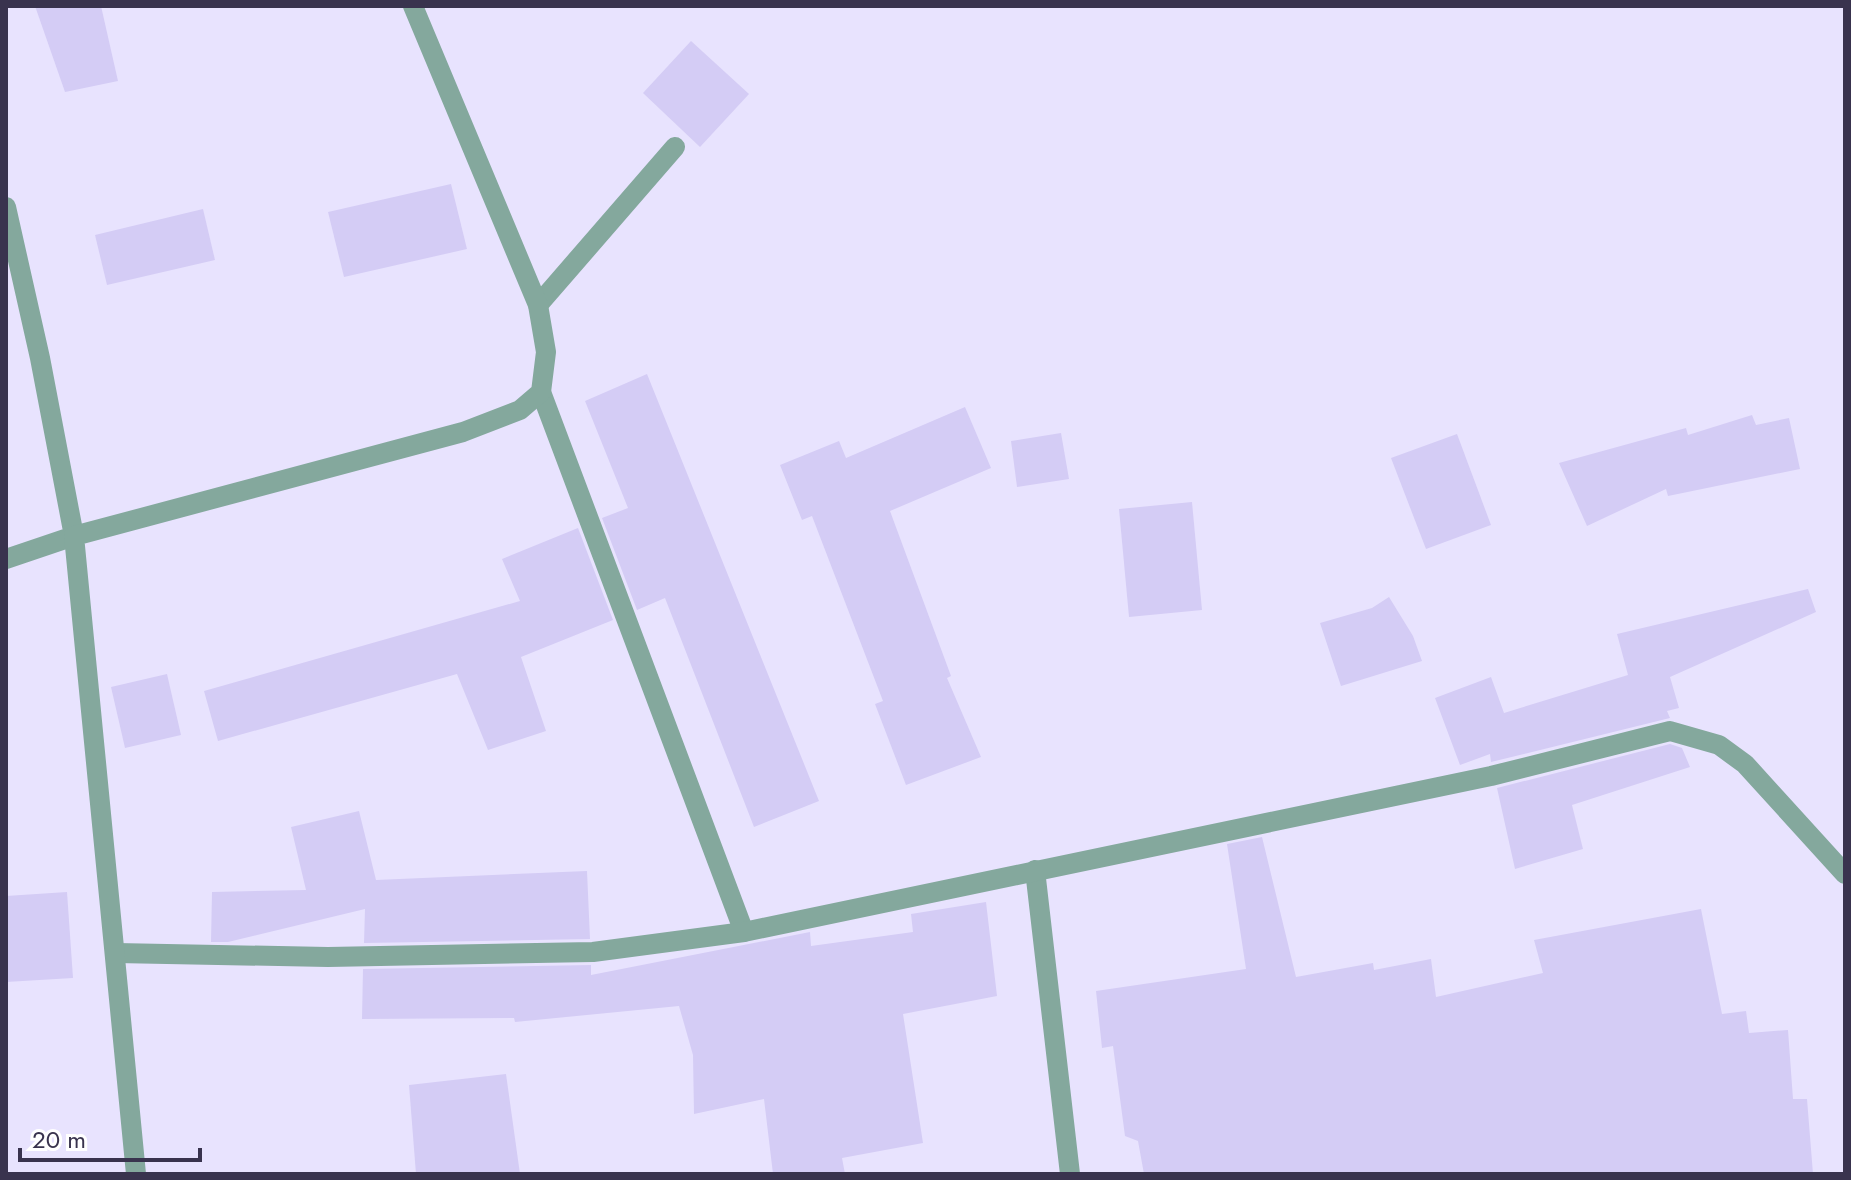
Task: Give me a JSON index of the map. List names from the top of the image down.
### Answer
{
  "scale_bar": "20 m"
}
